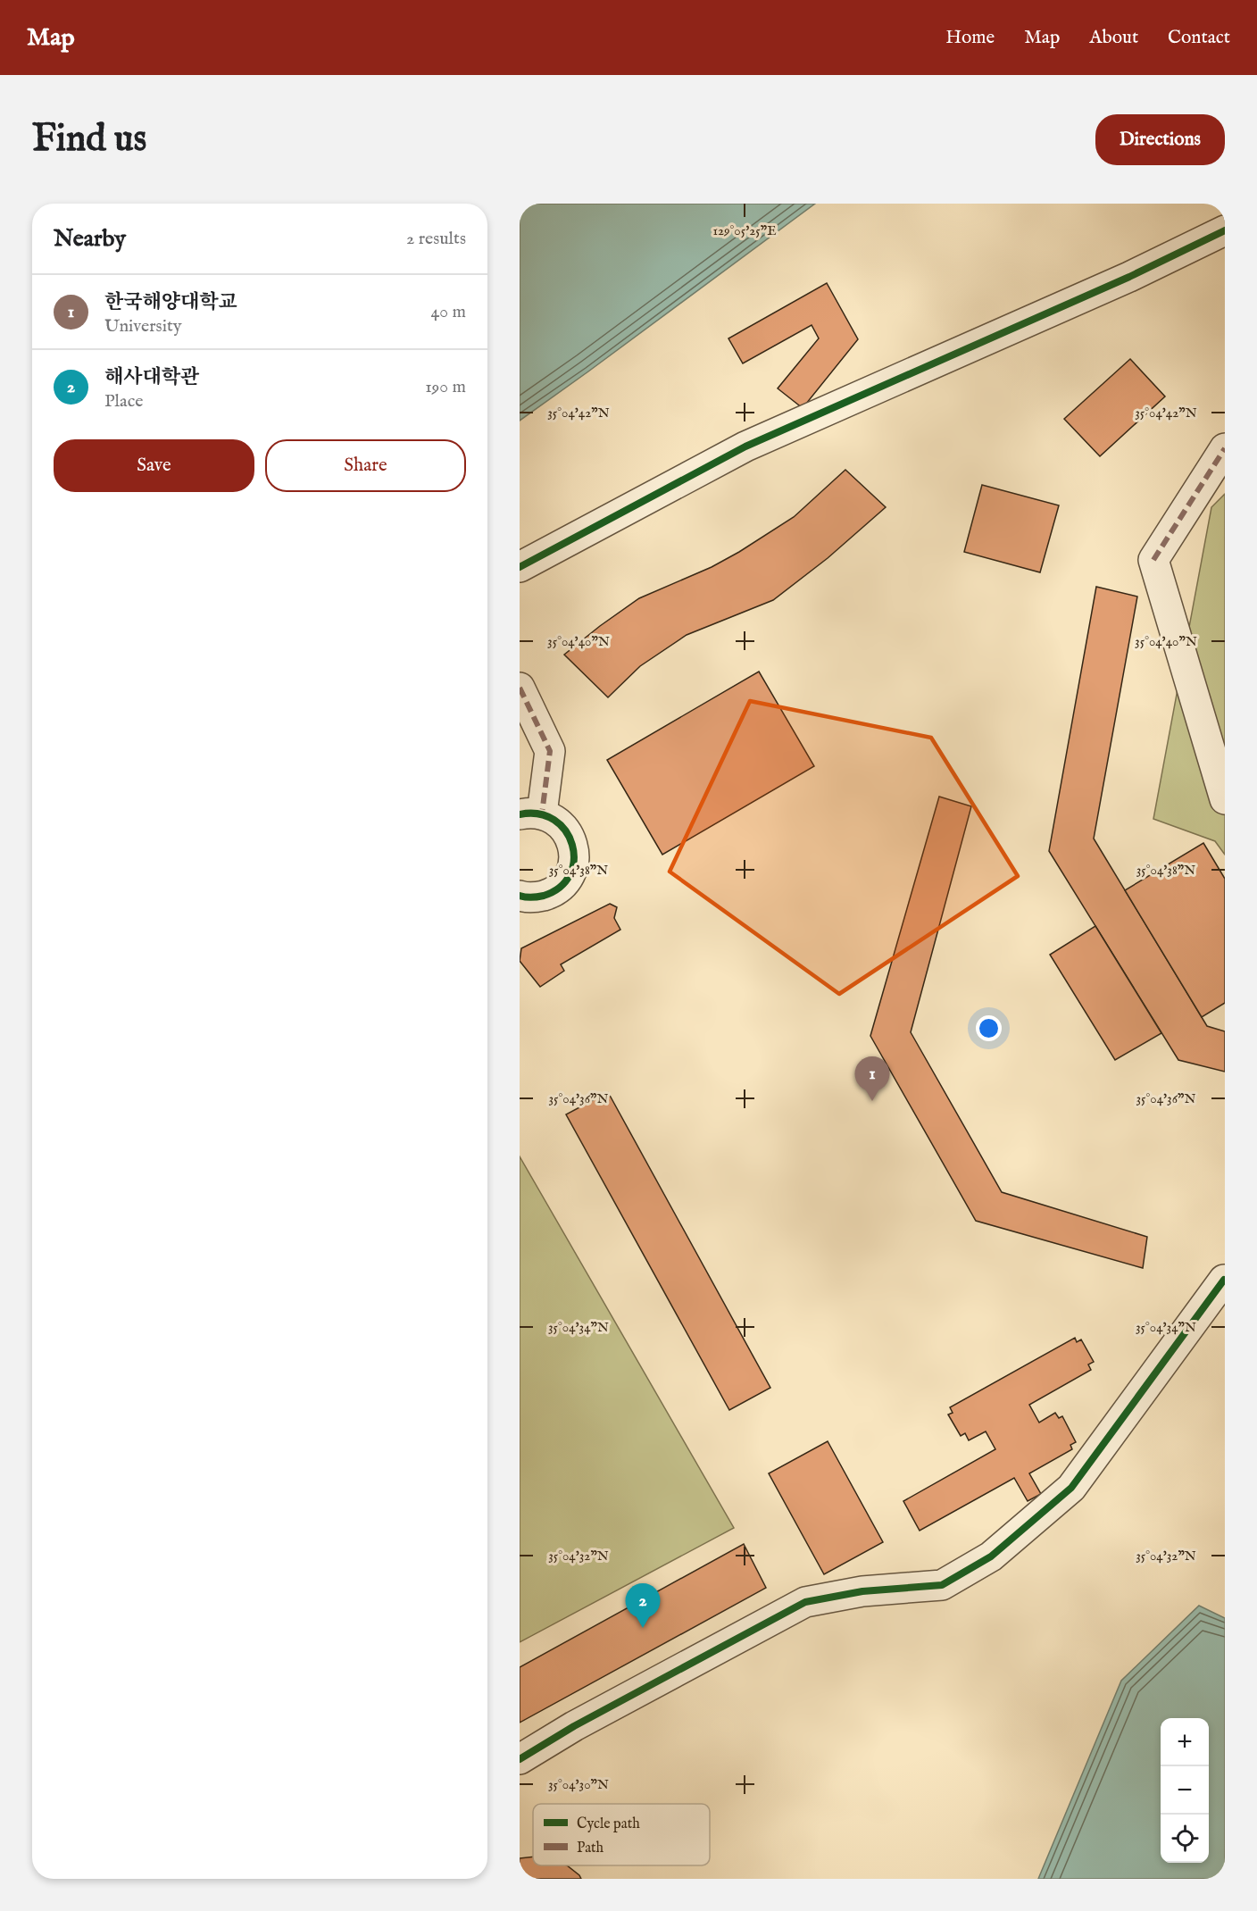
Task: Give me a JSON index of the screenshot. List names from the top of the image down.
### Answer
{
  "legend": ["Cycle path", "Path"],
  "page": {
    "header": "Map",
    "nav": [
      "Home",
      "Map",
      "About",
      "Contact"
    ],
    "buttons": [
      "Directions",
      ["Save", "Share"]
    ],
    "title": "Find us",
    "heading": ["Nearby", "2 results"],
    "list": [
      {
        "mark": "1",
        "name": "한국해양대학교",
        "note": "University",
        "value": "40 m"
      },
      {
        "mark": "2",
        "name": "해사대학관",
        "note": "Place",
        "value": "190 m"
      }
    ],
    "pins": ["1", "2"],
    "map_buttons": ["+", "−"]
  },
  "coordinates": [
    "129°05'25\"E",
    "35°04'42\"N",
    "35°04'40\"N",
    "35°04'38\"N",
    "35°04'36\"N",
    "35°04'34\"N",
    "35°04'32\"N",
    "35°04'30\"N"
  ]
}
